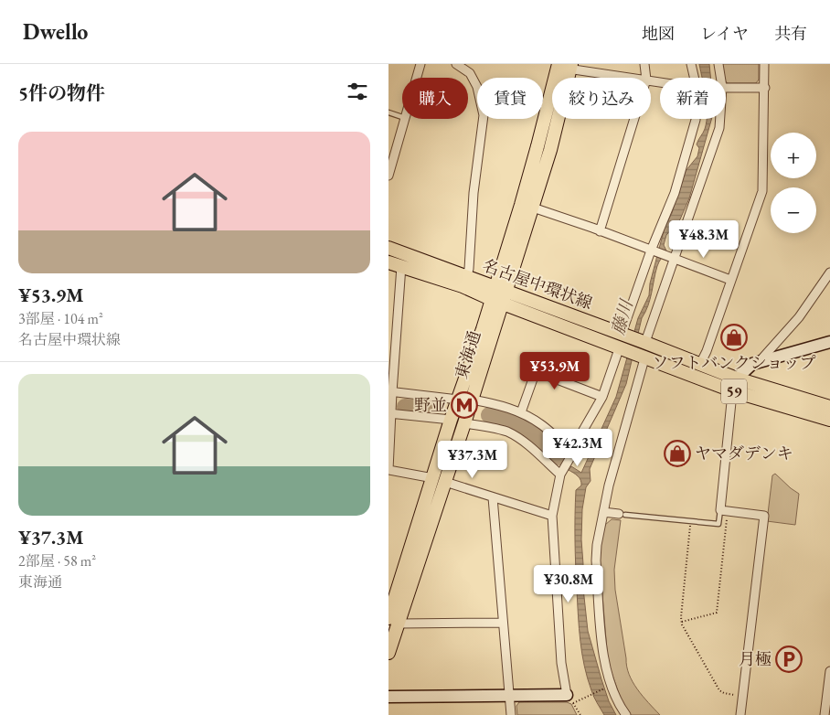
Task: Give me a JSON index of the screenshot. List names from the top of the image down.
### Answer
{
  "streets": {
    "main road": ["名古屋中環状線", "東海通", "59"]
  },
  "crossings": [
    ["名古屋中環状線", "東海通"]
  ],
  "water": ["藤川"],
  "places": {
    "shop": ["ソフトバンクショップ", "ヤマダデンキ"],
    "metro station": ["野並"],
    "parking": ["月極"]
  },
  "page": {
    "header": "Dwello",
    "nav": ["地図", "レイヤ", "共有"],
    "heading": "5件の物件",
    "chip": [
      "購入",
      "賃貸",
      "絞り込み",
      "新着"
    ],
    "list": [
      {
        "name": "¥53.9M",
        "note": "3部屋 · 104 m² · 名古屋中環状線"
      },
      {
        "name": "¥37.3M",
        "note": "2部屋 · 58 m² · 東海通"
      }
    ],
    "map_buttons": ["+", "−"],
    "price": [
      "¥48.3M",
      "¥53.9M",
      "¥42.3M",
      "¥37.3M",
      "¥30.8M"
    ]
  }
}
